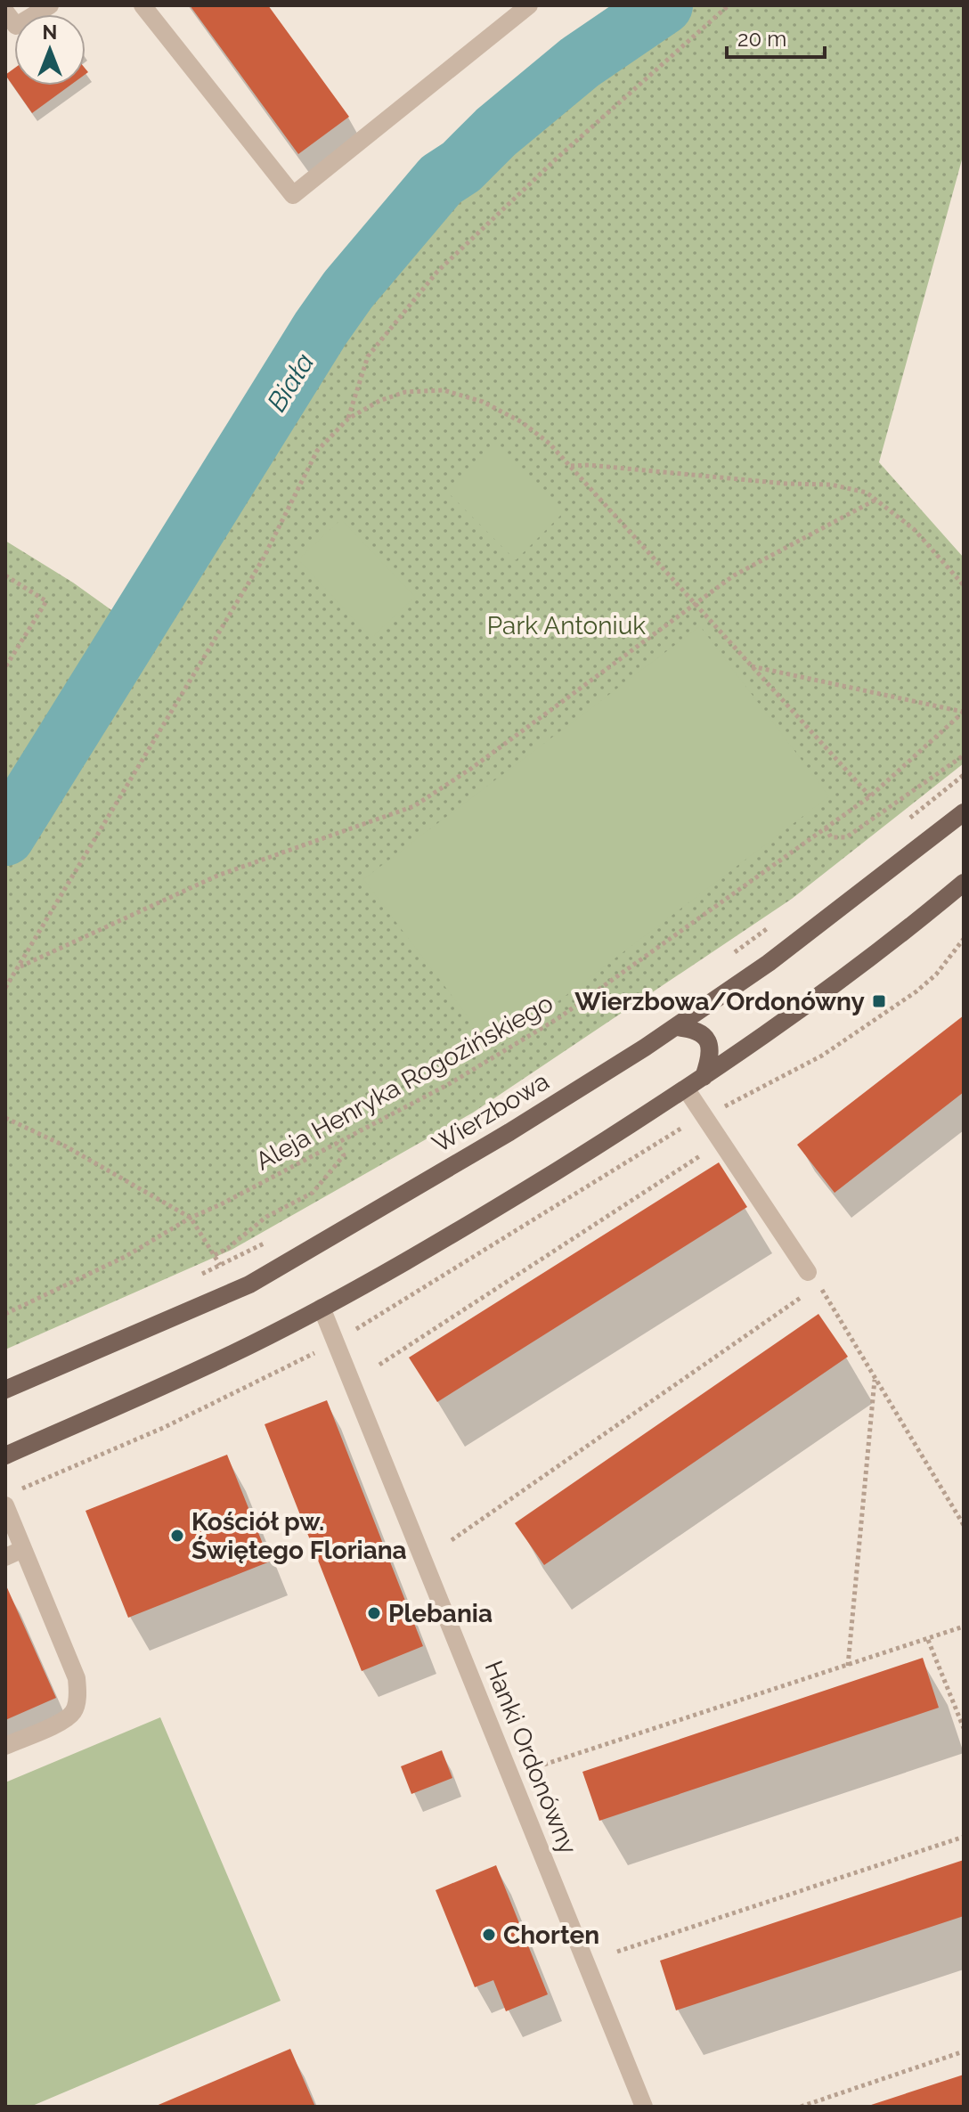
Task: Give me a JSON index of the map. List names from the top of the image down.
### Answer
{
  "streets": {
    "main road": ["Wierzbowa"],
    "street": ["Hanki Ordonówny"],
    "path": ["Aleja Henryka Rogozińskiego"]
  },
  "water": ["Biała"],
  "parks": ["Park Antoniuk"],
  "places": {
    "transit": ["Wierzbowa/Ordonówny"],
    "other": ["Kościół pw. Świętego Floriana", "Plebania", "Chorten"]
  },
  "scale_bar": "20 m",
  "north": "top"
}
